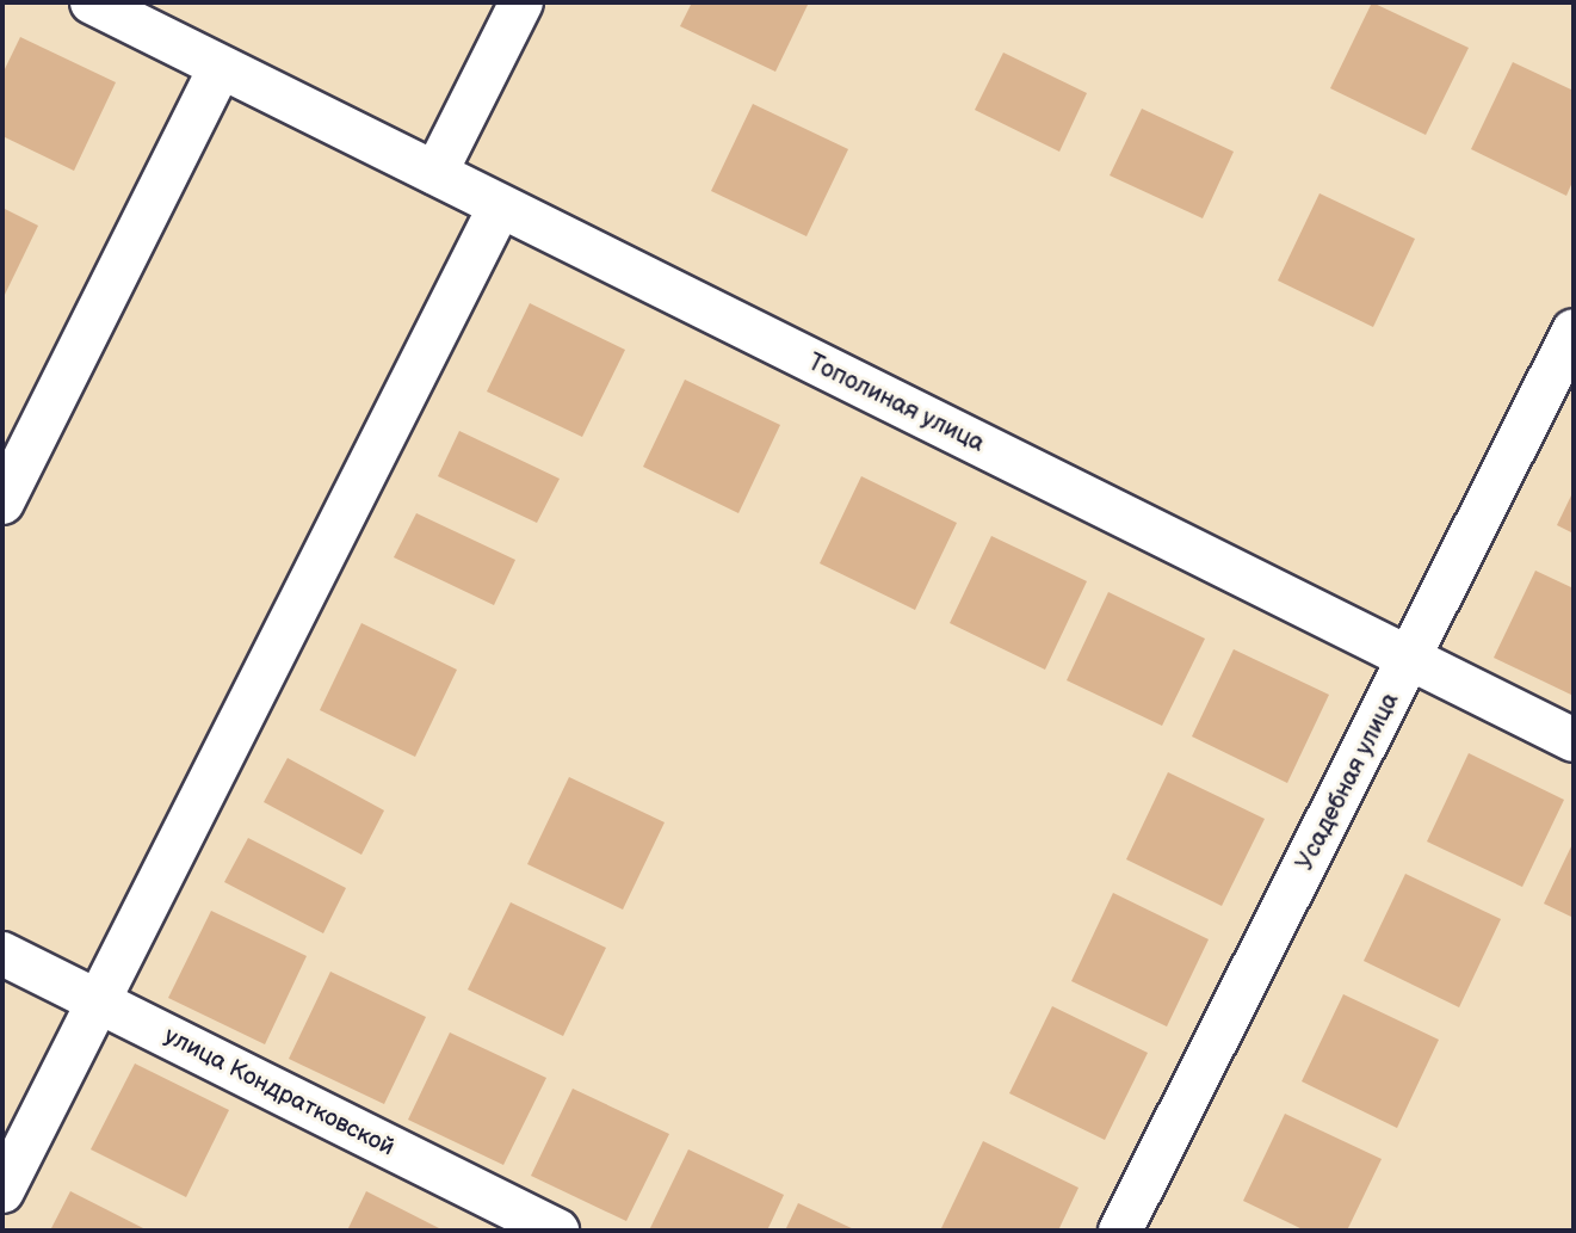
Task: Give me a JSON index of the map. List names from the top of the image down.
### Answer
{
  "streets": {
    "street": ["Тополиная улица", "Усадебная улица", "улица Кондратковской"]
  },
  "crossings": [
    ["Тополиная улица", "Усадебная улица"]
  ]
}
